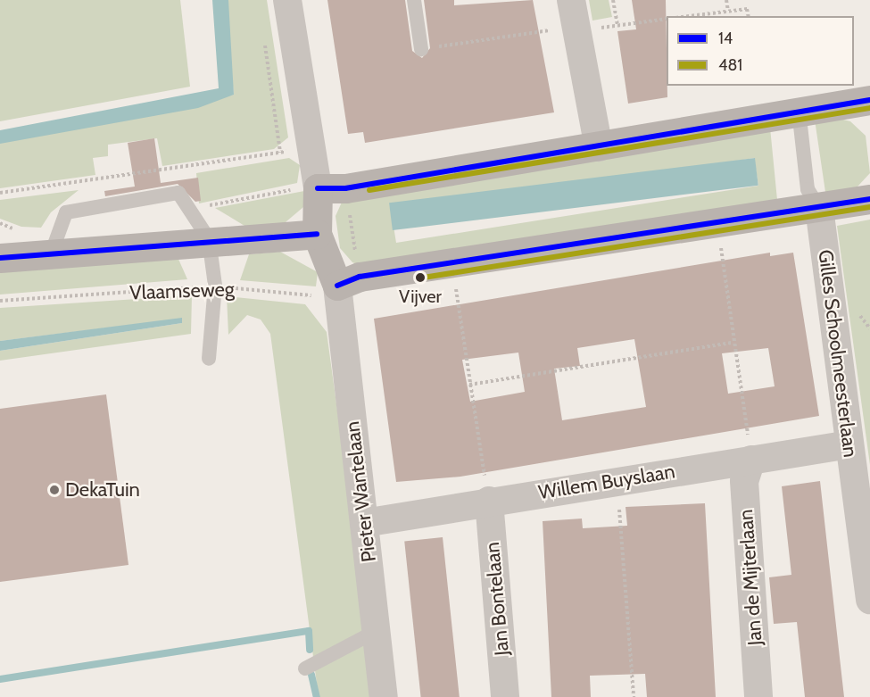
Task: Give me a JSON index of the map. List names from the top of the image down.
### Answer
{
  "streets": {
    "street": [
      "Gilles Schoolmeesterlaan",
      "Willem Buyslaan",
      "Pieter Wantelaan",
      "Jan de Mijterlaan",
      "Jan Bontelaan"
    ],
    "path": ["Vlaamseweg"]
  },
  "crossings": [
    ["Vlaamseweg", "Pieter Wantelaan"],
    ["Gilles Schoolmeesterlaan", "Willem Buyslaan"],
    ["Willem Buyslaan", "Pieter Wantelaan"],
    ["Willem Buyslaan", "Jan de Mijterlaan"],
    ["Willem Buyslaan", "Jan Bontelaan"]
  ],
  "places": ["Vijver", "DekaTuin"],
  "lines": ["transit line 14", "transit line 481"],
  "legend": ["14", "481"]
}
